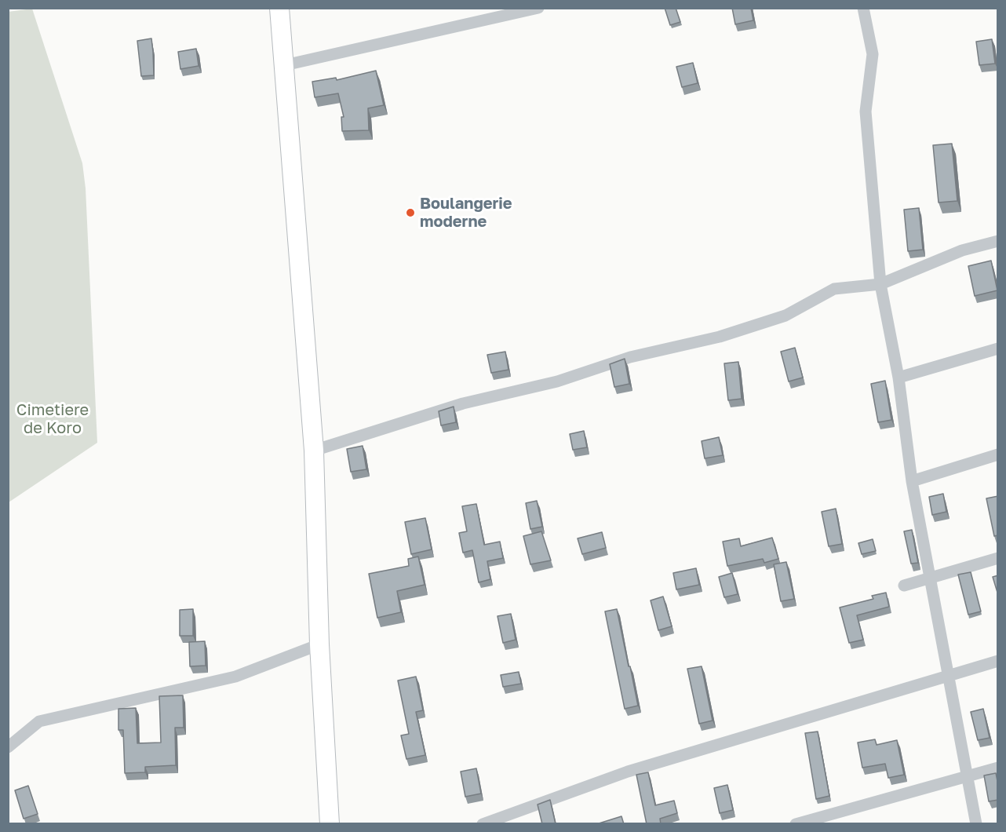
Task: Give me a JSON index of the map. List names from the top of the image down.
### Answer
{
  "parks": ["Cimetiere de Koro"],
  "places": ["Boulangerie moderne"]
}
